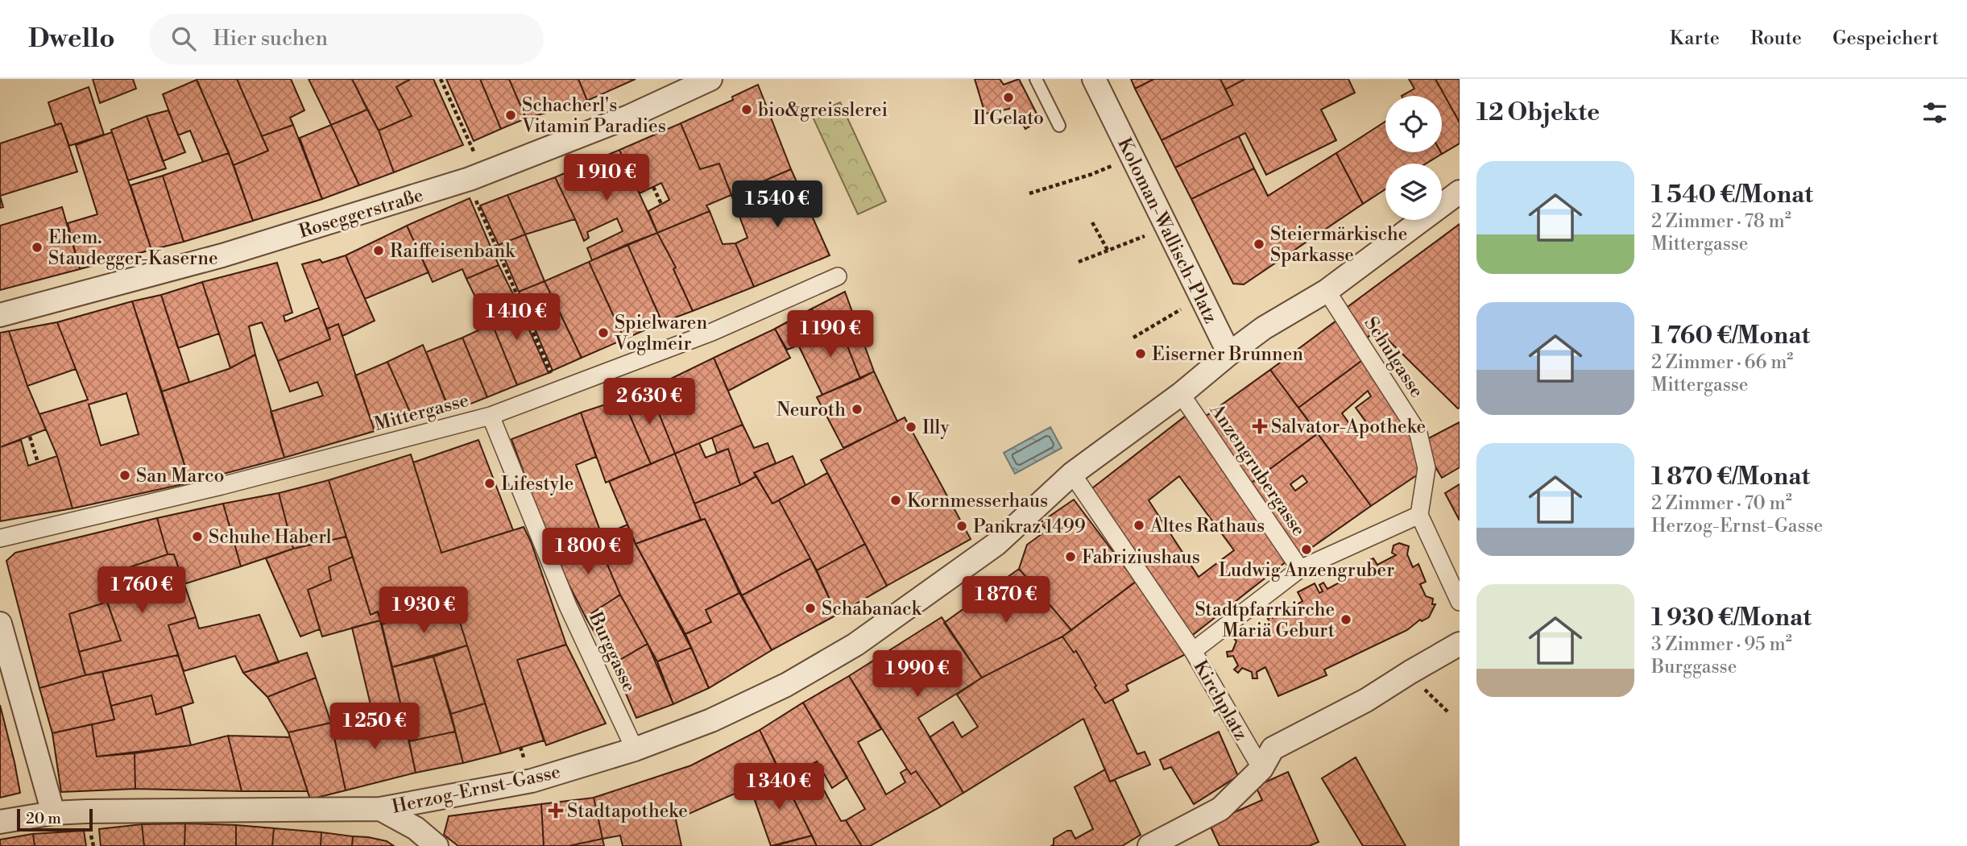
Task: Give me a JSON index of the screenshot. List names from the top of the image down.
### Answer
{
  "streets": {
    "street": [
      "Roseggerstraße",
      "Koloman-Wallisch-Platz",
      "Schulgasse",
      "Mittergasse",
      "Anzengrubergasse",
      "Burggasse",
      "Kirchplatz",
      "Herzog-Ernst-Gasse"
    ]
  },
  "crossings": [
    ["Schulgasse", "Kirchplatz"],
    ["Mittergasse", "Burggasse"],
    ["Anzengrubergasse", "Kirchplatz"],
    ["Burggasse", "Herzog-Ernst-Gasse"]
  ],
  "places": {
    "other": [
      "Il Gelato",
      "bio&greisslerei",
      "Schacherl's Vitamin Paradies",
      "Steiermärkische Sparkasse",
      "Ehem. Staudegger-Kaserne",
      "Raiffeisenbank",
      "Spielwaren Voglmeir",
      "Eiserner Brunnen",
      "Neuroth",
      "Illy",
      "San Marco",
      "Lifestyle",
      "Kornmesserhaus",
      "Altes Rathaus",
      "Pankraz 1499",
      "Schuhe Haberl",
      "Ludwig Anzengruber",
      "Fabriziushaus",
      "Schabanack",
      "Stadtpfarrkirche Mariä Geburt"
    ],
    "health": ["Salvator-Apotheke", "Stadtapotheke"]
  },
  "scale_bar": "20 m",
  "page": {
    "header": "Dwello",
    "search": "Hier suchen",
    "nav": ["Karte", "Route", "Gespeichert"],
    "heading": "12 Objekte",
    "list": [
      {
        "name": "1 540 €/Monat",
        "note": "2 Zimmer · 78 m² · Mittergasse"
      },
      {
        "name": "1 760 €/Monat",
        "note": "2 Zimmer · 66 m² · Mittergasse"
      },
      {
        "name": "1 870 €/Monat",
        "note": "2 Zimmer · 70 m² · Herzog-Ernst-Gasse"
      },
      {
        "name": "1 930 €/Monat",
        "note": "3 Zimmer · 95 m² · Burggasse"
      }
    ],
    "price": [
      "1 910 €",
      "1 540 €",
      "1 410 €",
      "1 190 €",
      "2 630 €",
      "1 800 €",
      "1 760 €",
      "1 870 €",
      "1 930 €",
      "1 990 €",
      "1 250 €",
      "1 340 €"
    ],
    "scale": "20 m"
  }
}
